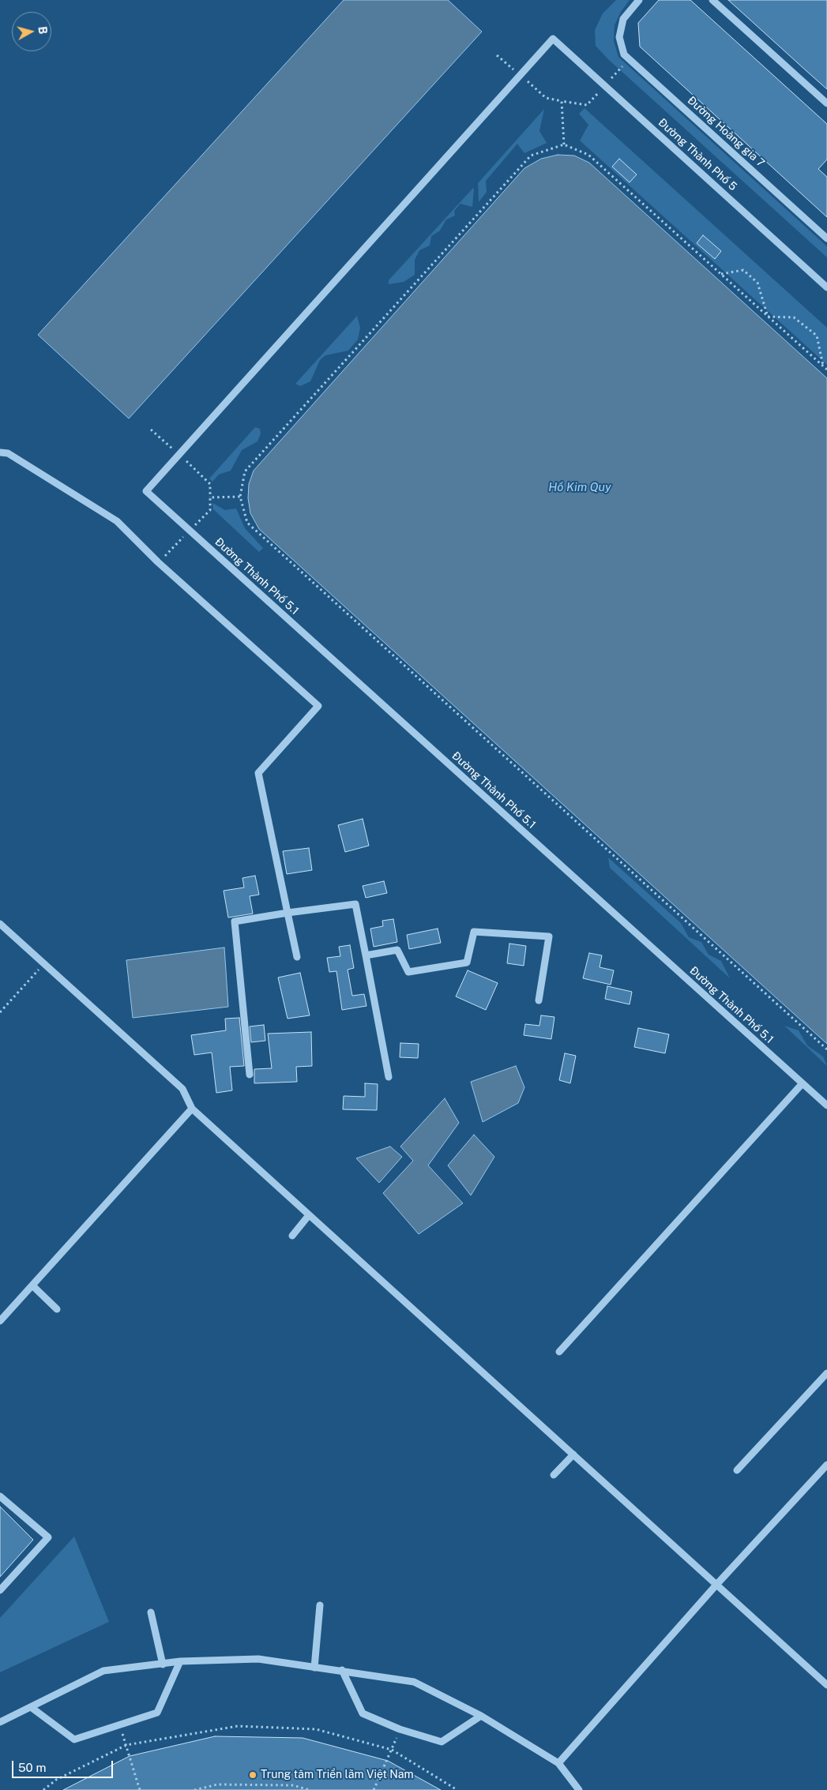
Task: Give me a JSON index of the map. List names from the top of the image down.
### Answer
{
  "streets": {
    "street": ["Đường Hoàng gia 7", "Đường Thành Phố 5", "Đường Thành Phố 5.1"]
  },
  "crossings": [
    ["Đường Thành Phố 5", "Đường Thành Phố 5.1"]
  ],
  "water": ["Hồ Kim Quy"],
  "places": ["Trung tâm Triển lãm Việt Nam"],
  "scale_bar": "50 m",
  "north": "right"
}
